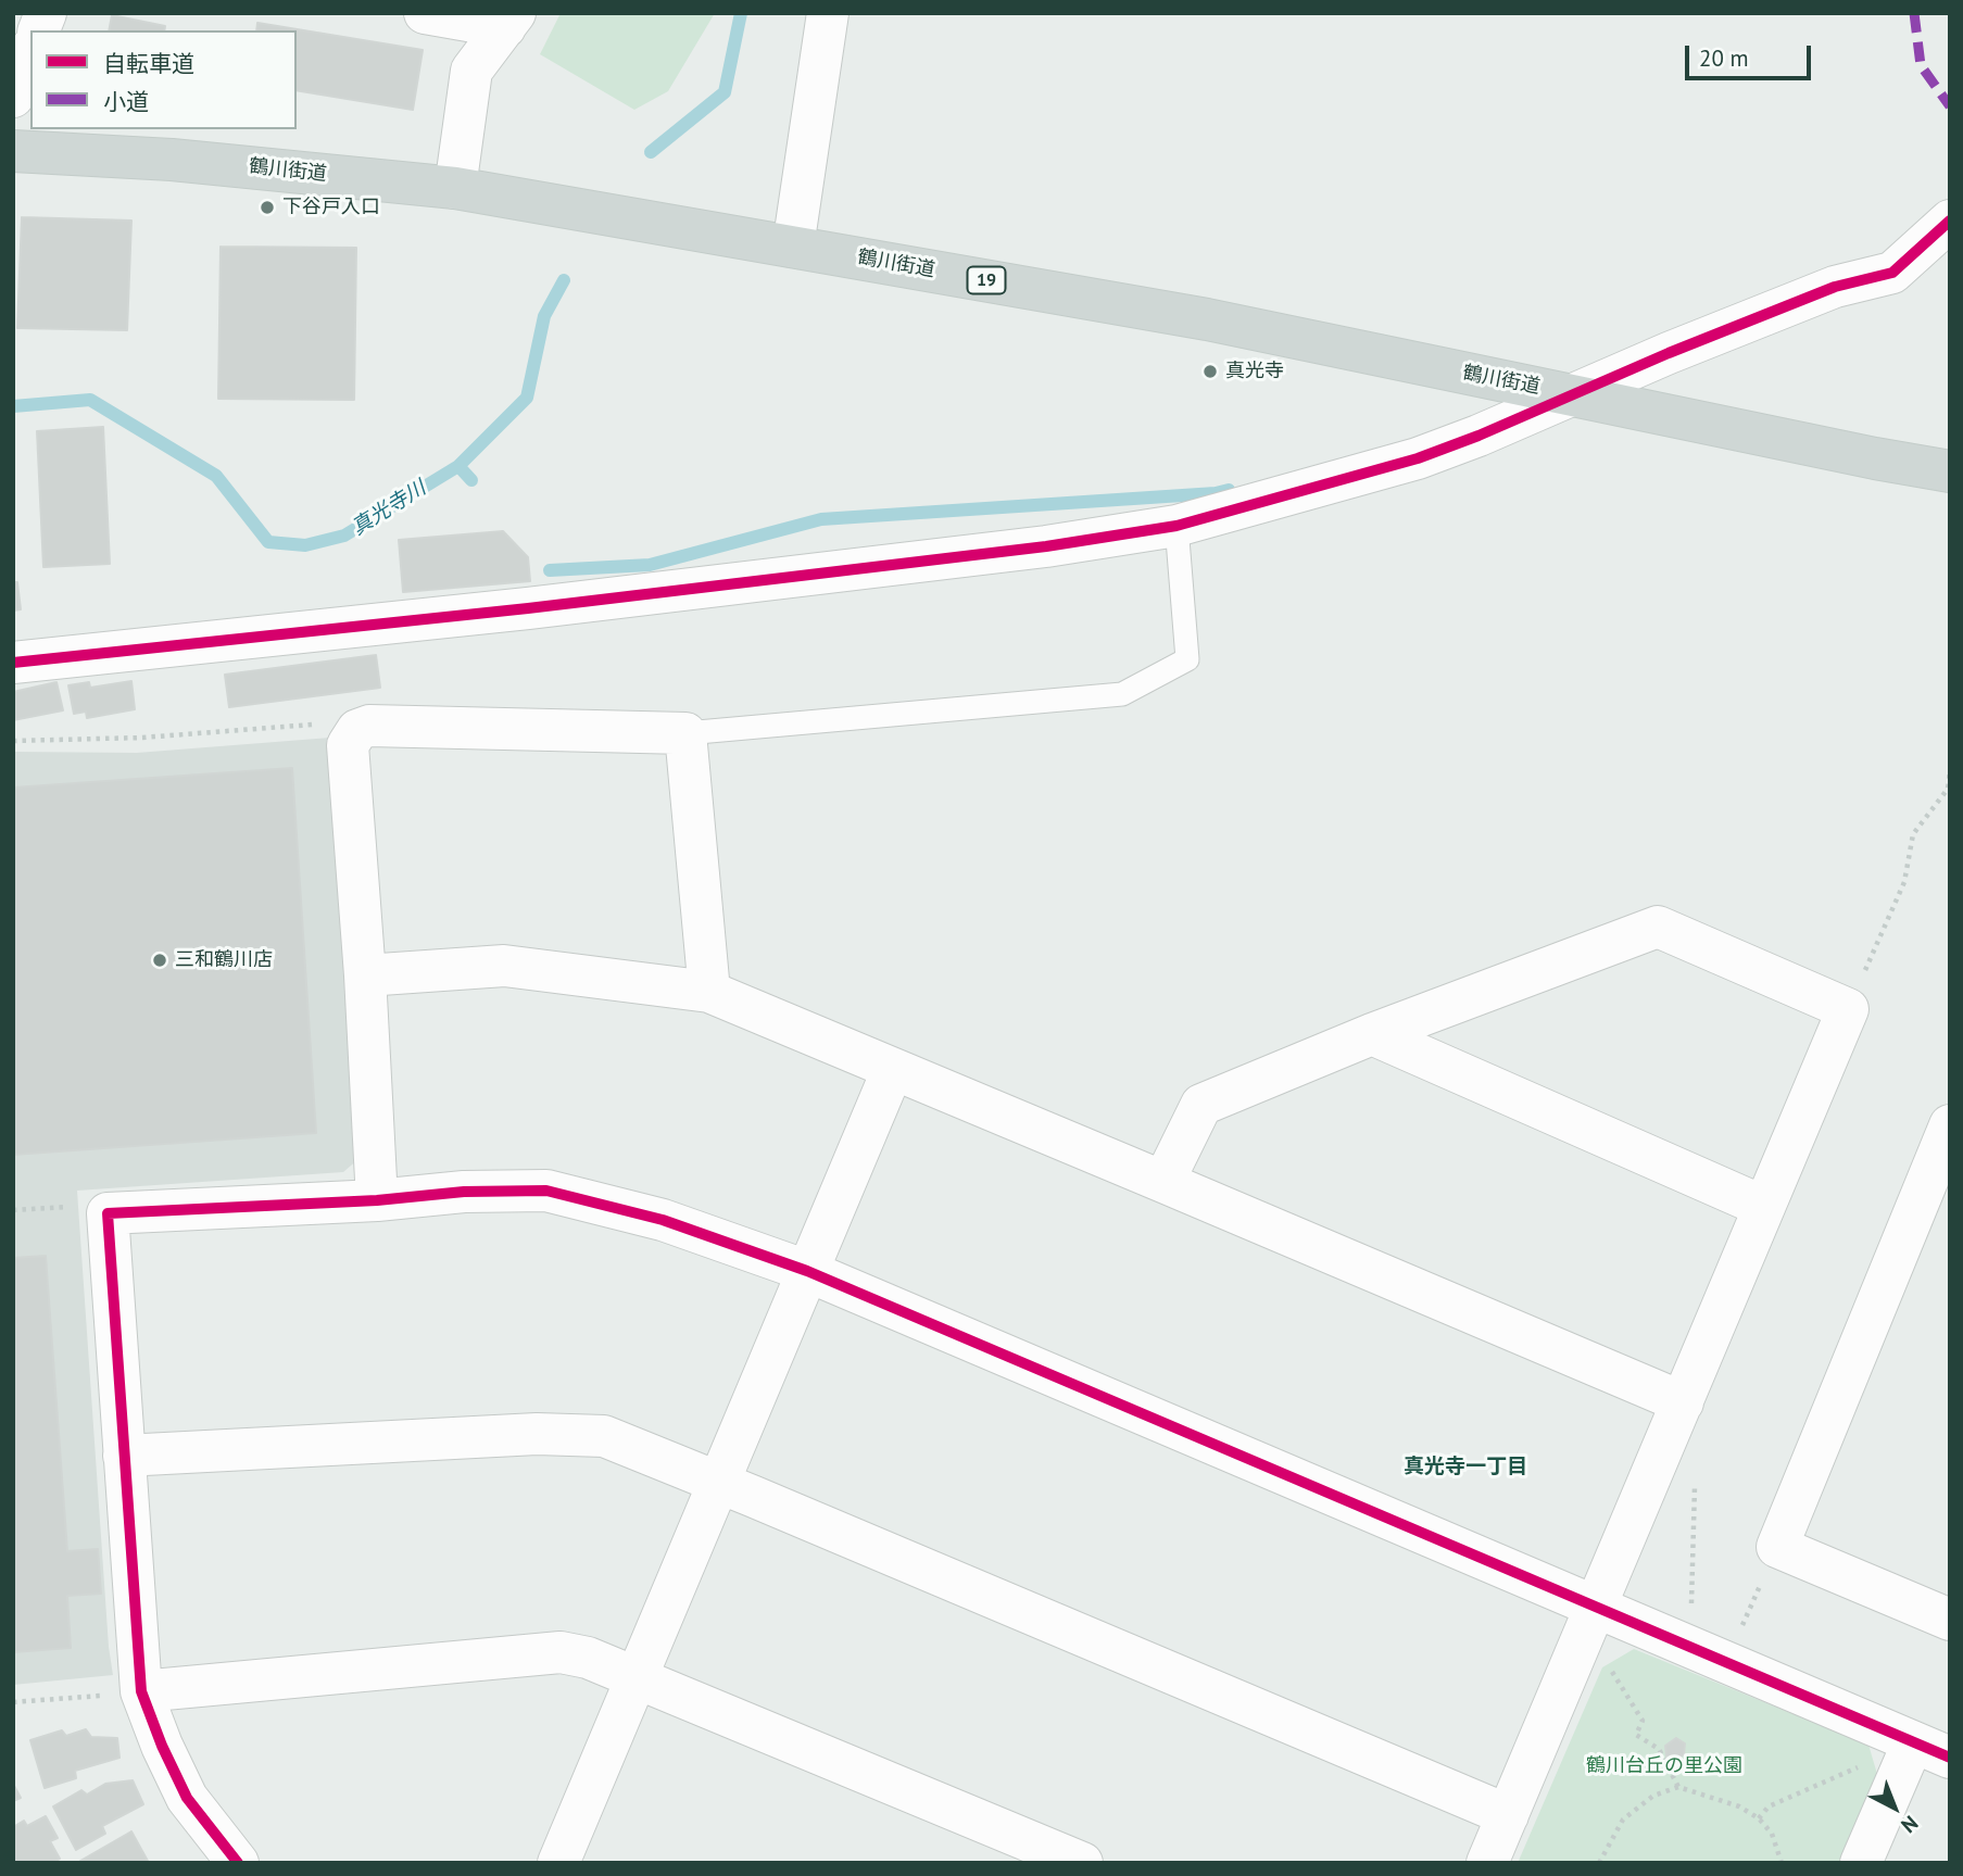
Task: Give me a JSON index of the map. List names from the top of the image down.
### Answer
{
  "streets": {
    "main road": ["鶴川街道", "19"]
  },
  "districts": ["真光寺一丁目"],
  "water": ["真光寺川"],
  "parks": ["鶴川台丘の里公園"],
  "places": ["下谷戸入口", "真光寺", "三和鶴川店"],
  "legend": ["自転車道", "小道"],
  "scale_bar": "20 m",
  "north": "bottom right"
}
